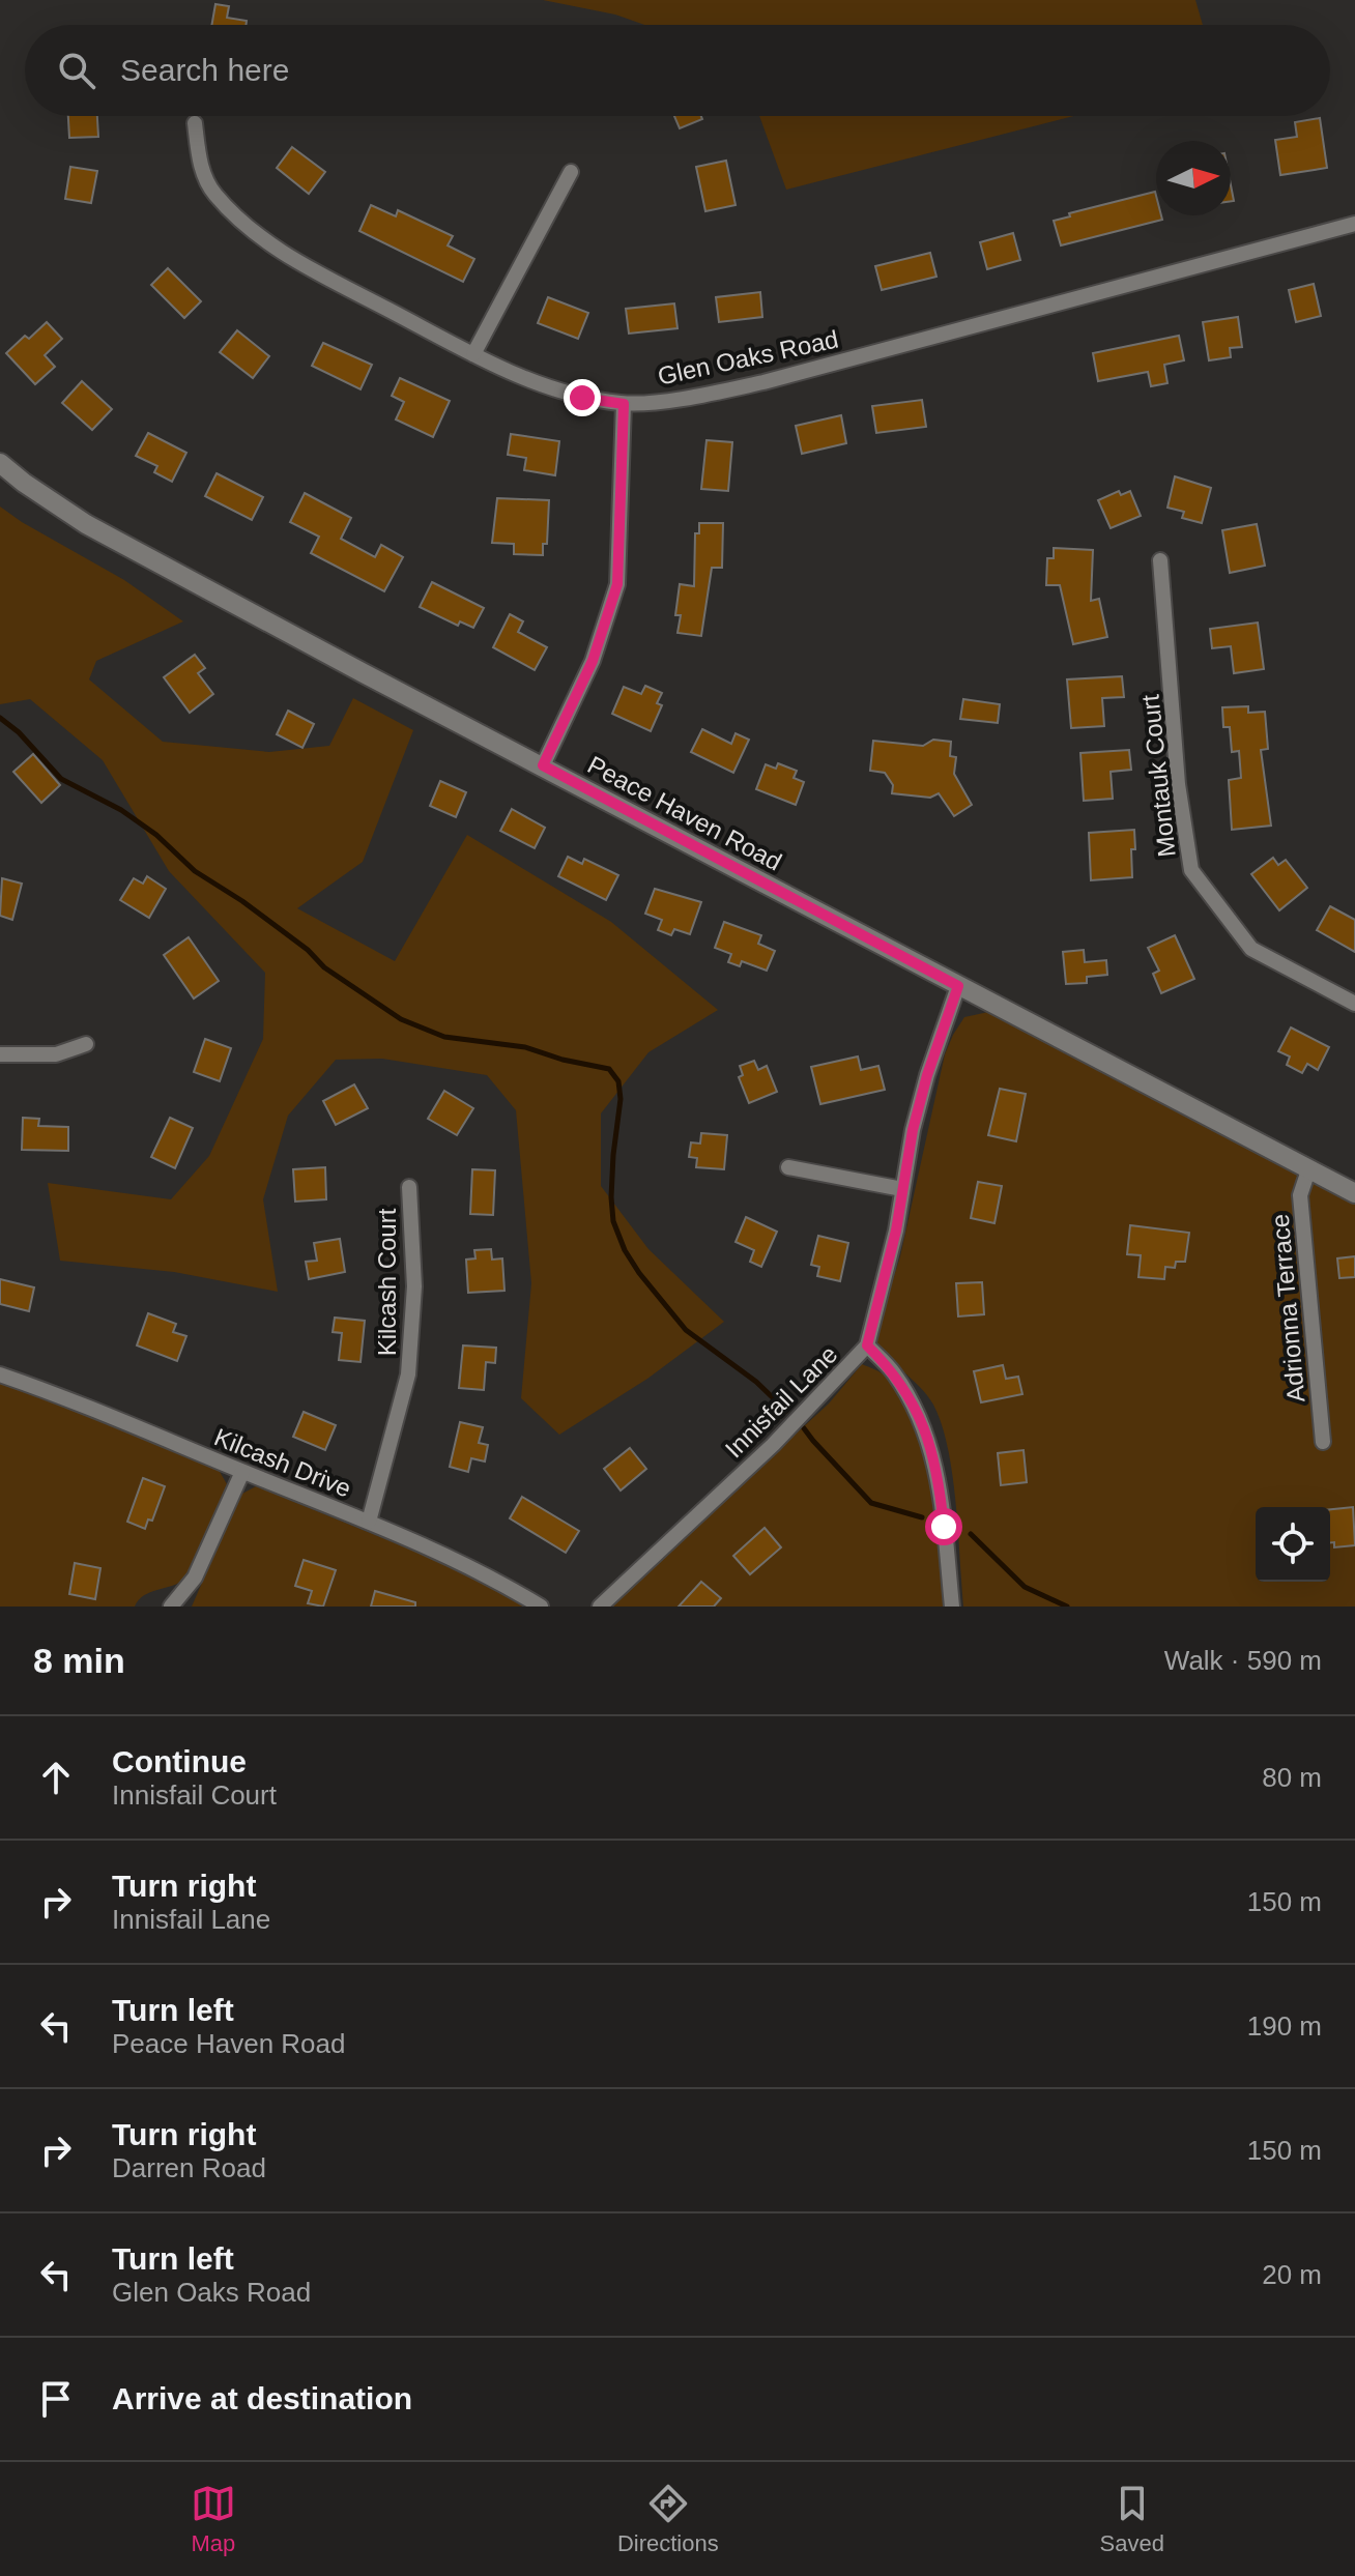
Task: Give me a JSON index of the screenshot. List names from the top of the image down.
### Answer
{
  "streets": {
    "main road": ["Peace Haven Road"],
    "street": [
      "Glen Oaks Road",
      "Montauk Court",
      "Kilcash Court",
      "Adrionna Terrace",
      "Innisfail Lane",
      "Kilcash Drive"
    ]
  },
  "crossings": [
    ["Peace Haven Road", "Adrionna Terrace"],
    ["Peace Haven Road", "Innisfail Lane"],
    ["Kilcash Court", "Kilcash Drive"]
  ],
  "north": "right",
  "page": {
    "search": "Search here",
    "heading": ["8 min", "Walk · 590 m"],
    "list": [
      ["Continue", "Innisfail Court", "80 m"],
      ["Turn right", "Innisfail Lane", "150 m"],
      ["Turn left", "Peace Haven Road", "190 m"],
      ["Turn right", "Darren Road", "150 m"],
      ["Turn left", "Glen Oaks Road", "20 m"],
      "Arrive at destination"
    ],
    "nav": ["Map", "Directions", "Saved"]
  }
}
